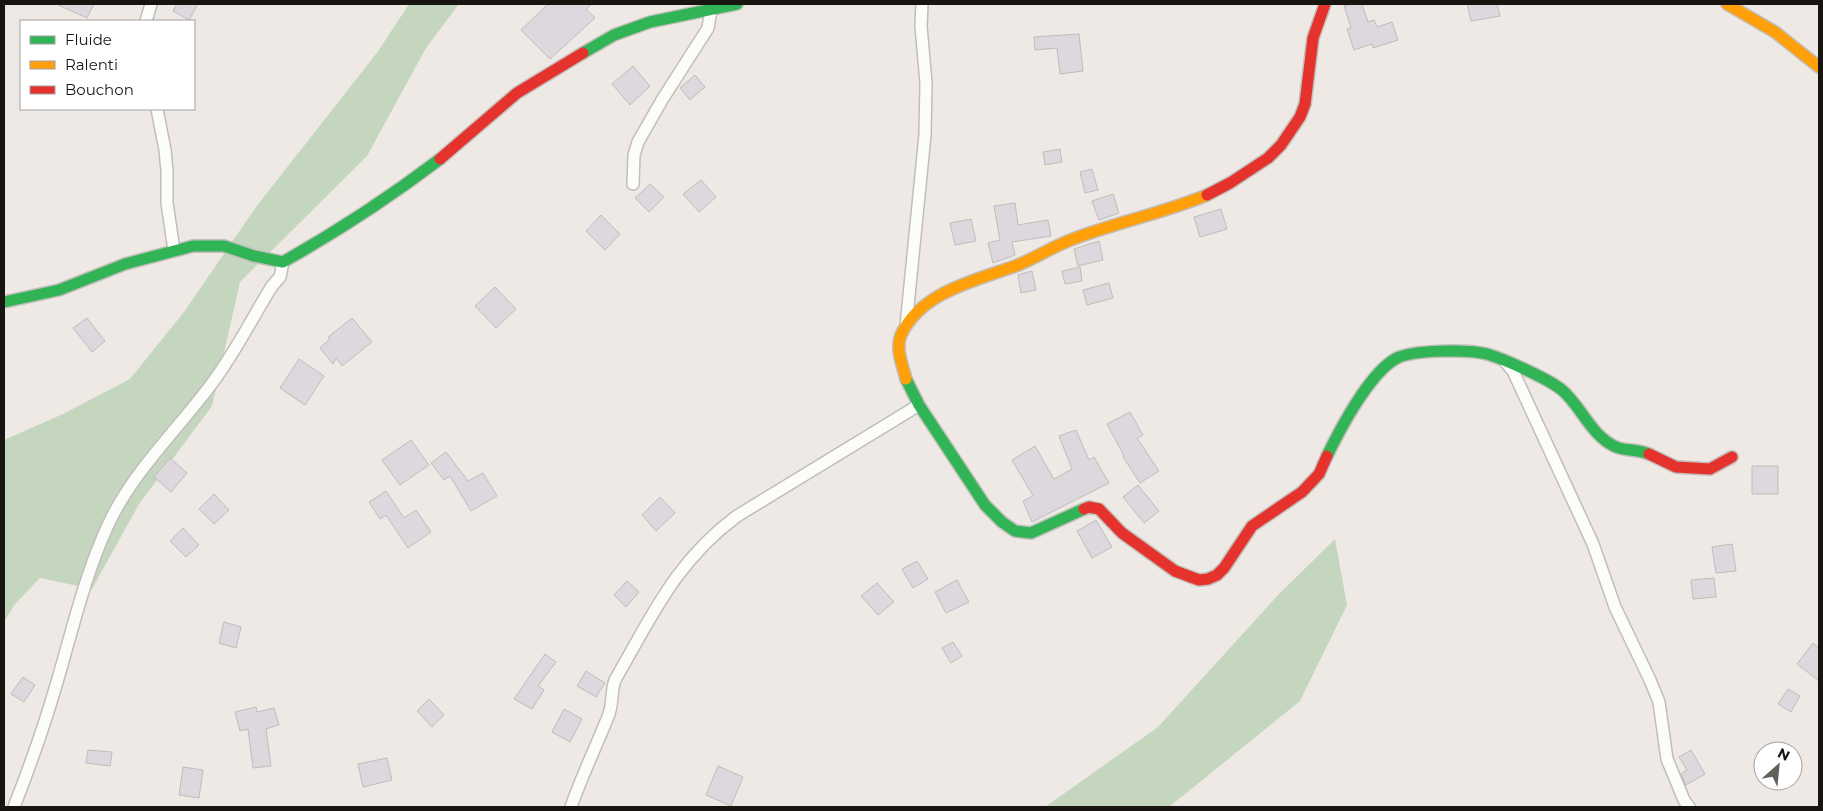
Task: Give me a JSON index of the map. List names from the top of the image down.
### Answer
{
  "legend": ["Fluide", "Ralenti", "Bouchon"],
  "north": "top right"
}
